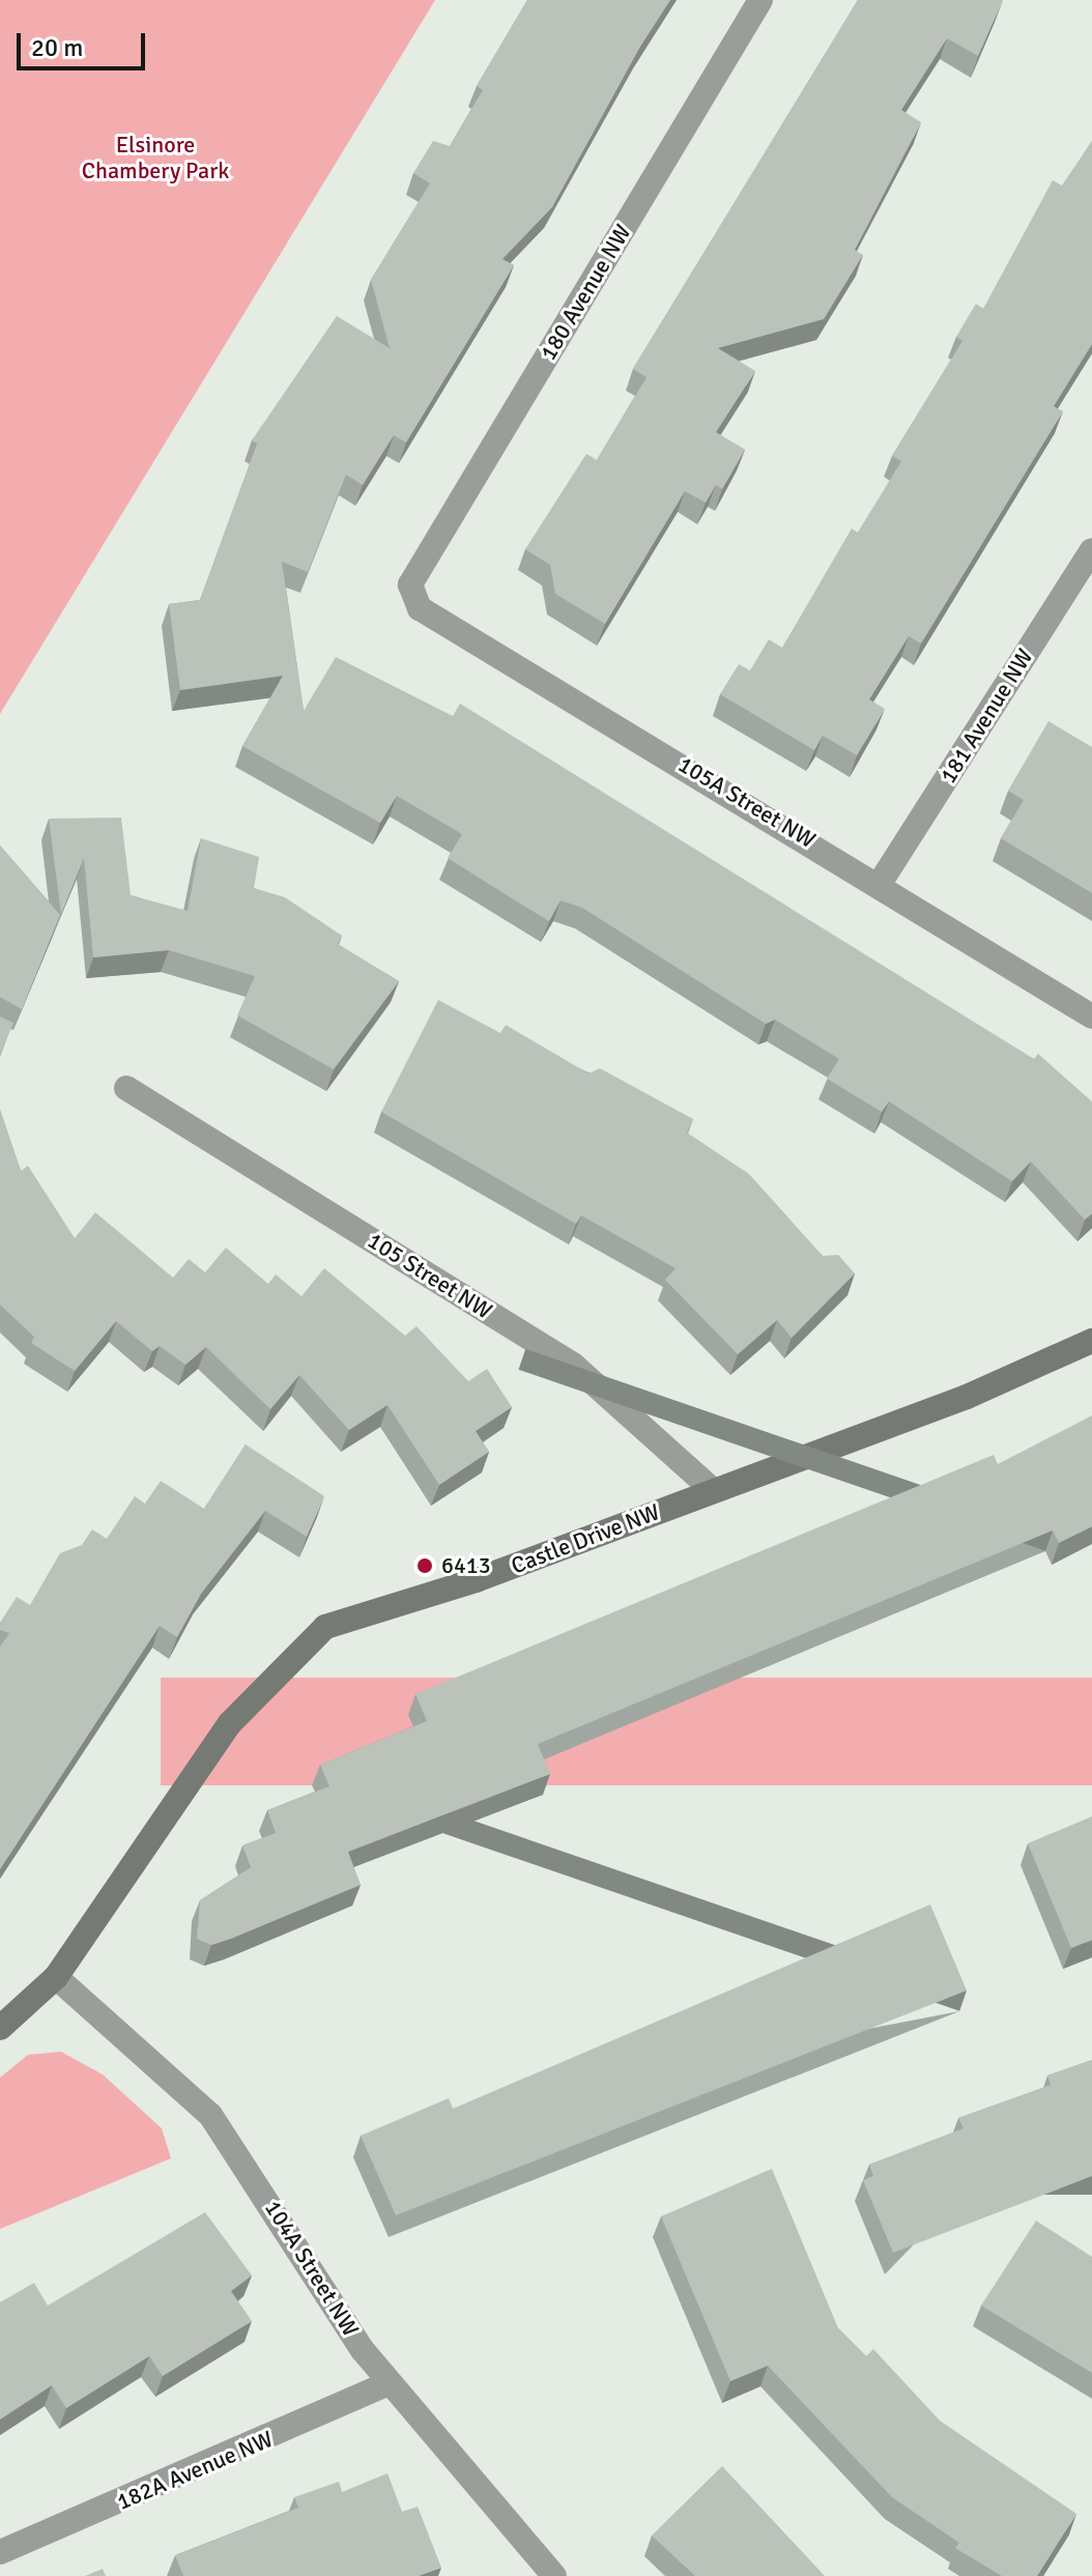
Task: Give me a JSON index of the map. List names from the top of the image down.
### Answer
{
  "streets": {
    "street": [
      "180 Avenue NW",
      "181 Avenue NW",
      "105A Street NW",
      "105 Street NW",
      "Castle Drive NW",
      "104A Street NW",
      "182A Avenue NW"
    ]
  },
  "crossings": [
    ["180 Avenue NW", "105A Street NW"],
    ["181 Avenue NW", "105A Street NW"],
    ["105 Street NW", "Castle Drive NW"],
    ["Castle Drive NW", "104A Street NW"],
    ["104A Street NW", "182A Avenue NW"]
  ],
  "parks": ["Elsinore Chambery Park"],
  "places": ["6413"],
  "scale_bar": "20 m"
}
